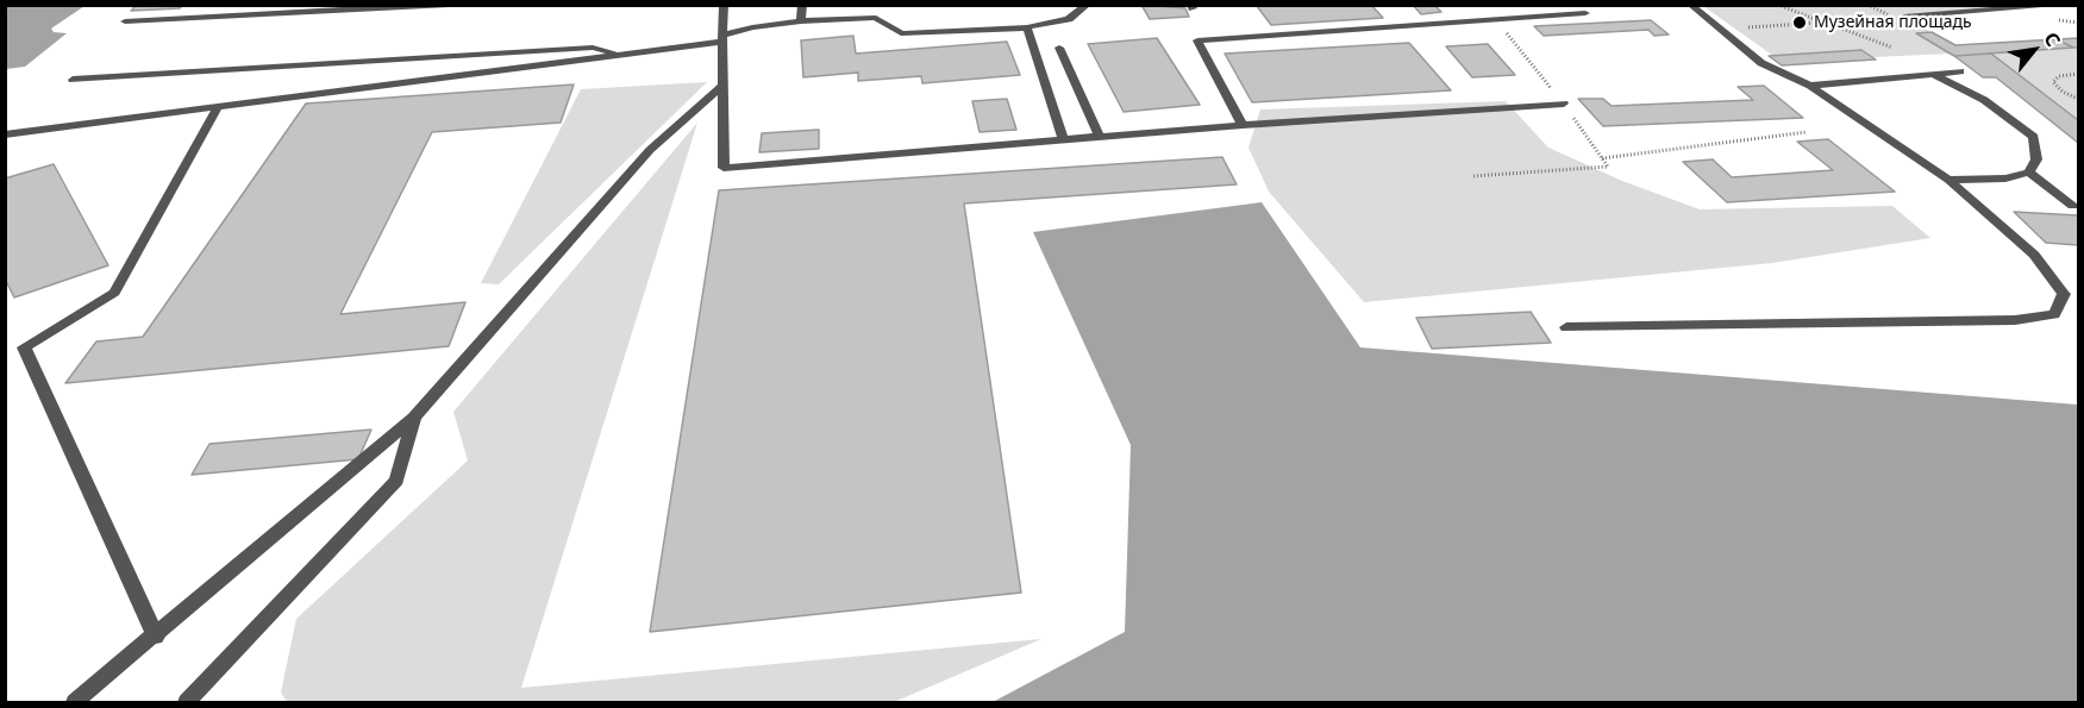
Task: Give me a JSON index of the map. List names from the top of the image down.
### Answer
{
  "places": ["Музейная площадь"],
  "north": "top right"
}
